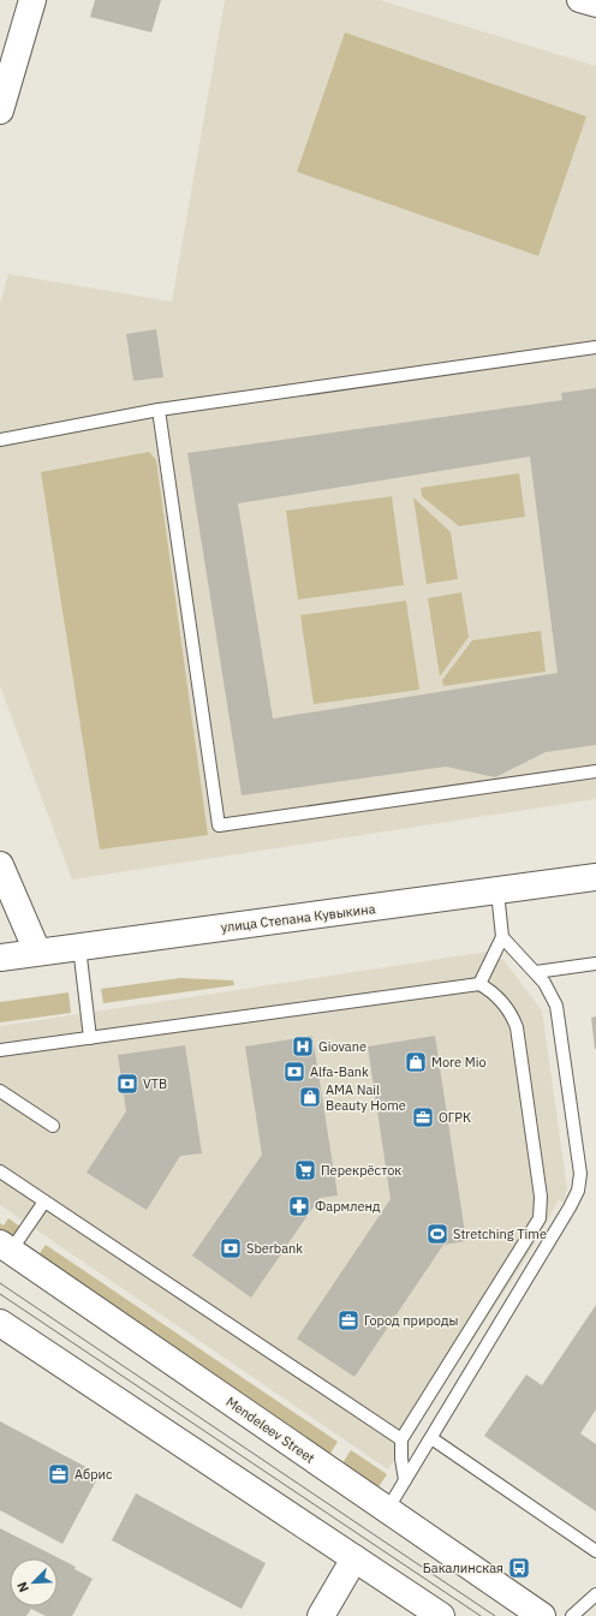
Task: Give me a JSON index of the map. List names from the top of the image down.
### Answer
{
  "streets": {
    "main road": ["улица Степана Кувыкина", "Mendeleev Street"]
  },
  "places": {
    "hospital": ["Giovane"],
    "shop": ["More Mio", "AMA Nail Beauty Home"],
    "bank": ["Alfa-Bank", "VTB", "Sberbank"],
    "office": ["ОГРК", "Город природы", "Абрис"],
    "supermarket": ["Перекрёсток"],
    "pharmacy": ["Фармленд"],
    "sports": ["Stretching Time"],
    "bus stop": ["Бакалинская"]
  },
  "north": "bottom left"
}
